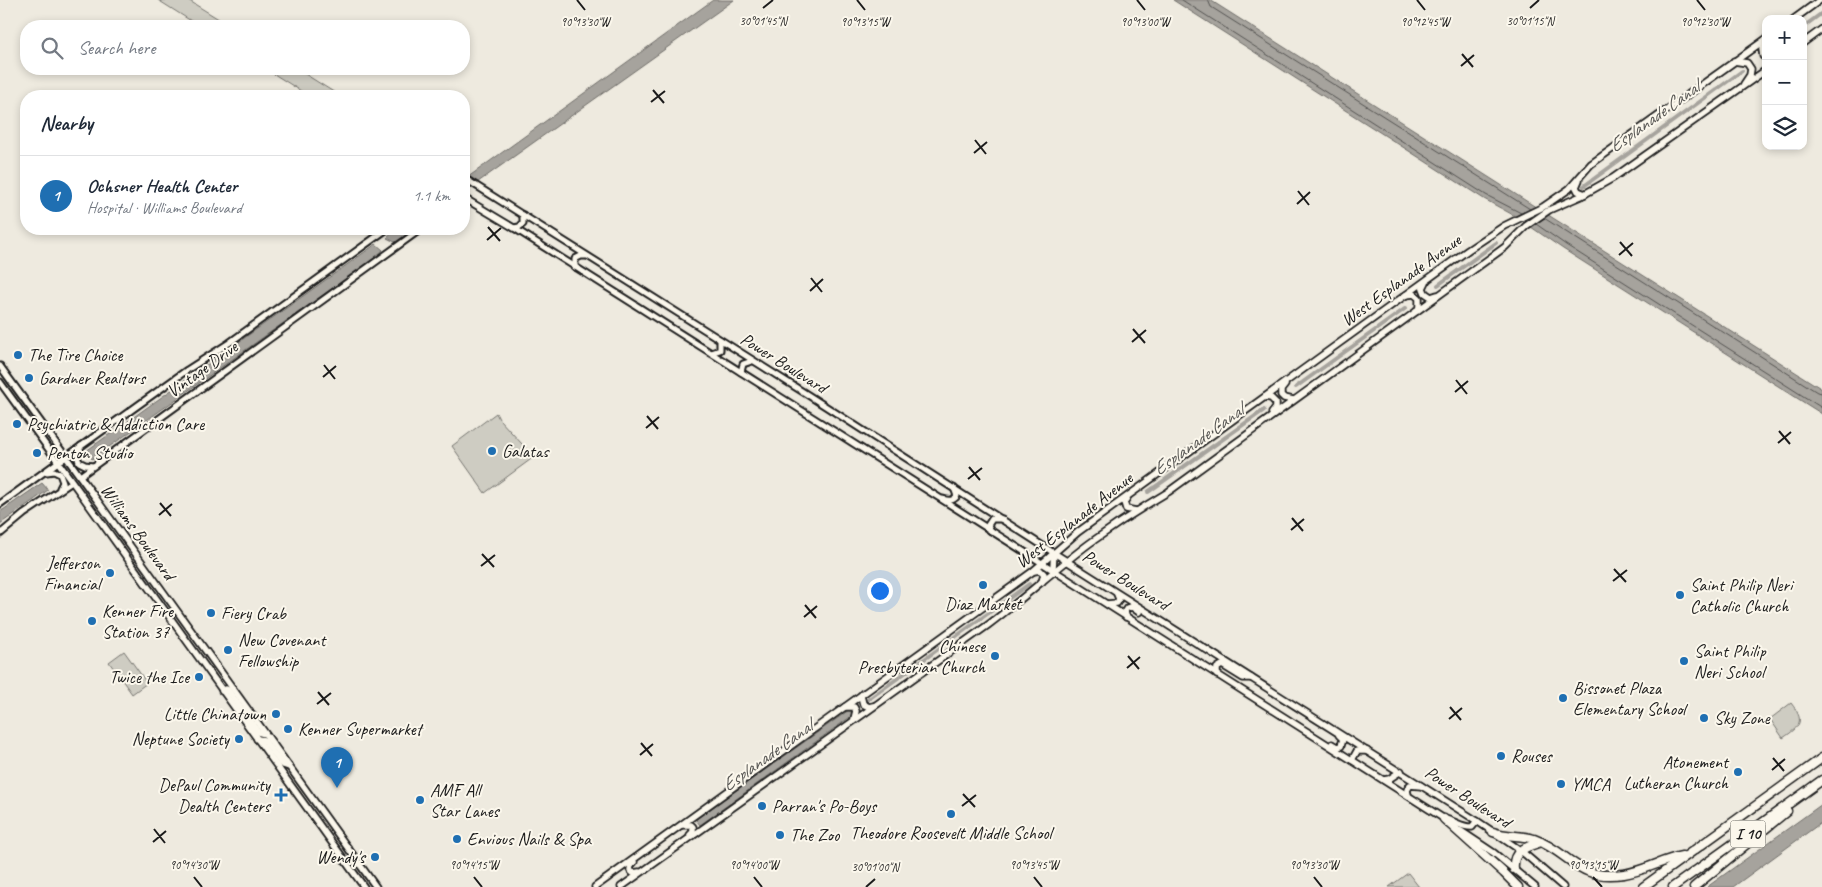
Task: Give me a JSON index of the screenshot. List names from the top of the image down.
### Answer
{
  "streets": {
    "highway": ["I 10"],
    "main road": [
      "West Esplanade Avenue",
      "Power Boulevard",
      "Vintage Drive",
      "Williams Boulevard"
    ]
  },
  "crossings": [
    ["West Esplanade Avenue", "Power Boulevard"],
    ["Vintage Drive", "Williams Boulevard"]
  ],
  "water": ["Esplanade Canal"],
  "places": {
    "other": [
      "The Tire Choice",
      "Gardner Realtors",
      "Psychiatric & Addiction Care",
      "Galatas",
      "Penton Studio",
      "Jefferson Financial",
      "Diaz Market",
      "Saint Philip Neri Catholic Church",
      "Fiery Crab",
      "Kenner Fire Station 37",
      "New Covenant Fellowship",
      "Chinese Presbyterian Church",
      "Saint Philip Neri School",
      "Twice the Ice",
      "Bissonet Plaza Elementary School",
      "Little Chinatown",
      "Sky Zone",
      "Kenner Supermarket",
      "Neptune Society",
      "Rouses",
      "Atonement Lutheran Church",
      "YMCA",
      "AMF All Star Lanes",
      "Parran's Po-Boys",
      "Theodore Roosevelt Middle School",
      "The Zoo",
      "Envious Nails & Spa",
      "Wendy's"
    ],
    "health": ["DePaul Community Dealth Centers"]
  },
  "page": {
    "map_buttons": ["+", "−"],
    "search": "Search here",
    "heading": "Nearby",
    "list": [
      {
        "mark": "1",
        "name": "Ochsner Health Center",
        "note": "Hospital · Williams Boulevard",
        "value": "1.1 km"
      }
    ],
    "pins": "1"
  },
  "coordinates": [
    "30°01'45\"N",
    "30°01'15\"N",
    "90°13'30\"W",
    "90°13'15\"W",
    "90°12'45\"W",
    "90°13'00\"W",
    "90°12'30\"W",
    "90°14'30\"W",
    "90°14'15\"W",
    "90°14'00\"W",
    "90°13'45\"W",
    "30°01'00\"N"
  ]
}
